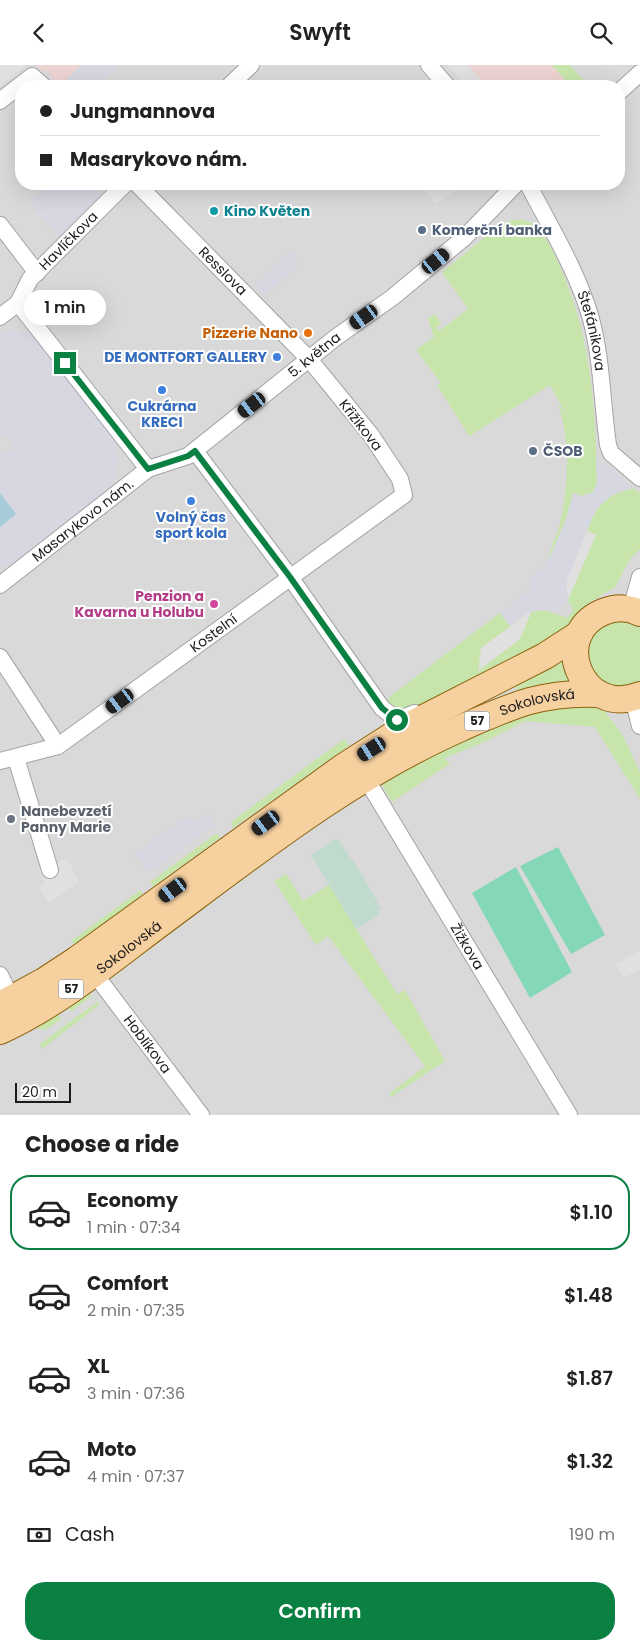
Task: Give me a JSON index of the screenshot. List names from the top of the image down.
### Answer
{
  "streets": {
    "main road": ["Sokolovská", "57"],
    "street": [
      "Havlíčkova",
      "Resslova",
      "Štefánikova",
      "5. května",
      "Křižíkova",
      "Masarykovo nám.",
      "Kostelní",
      "Žižkova",
      "Hoblíkova"
    ]
  },
  "crossings": [
    ["Havlíčkova", "Masarykovo nám."],
    ["Resslova", "5. května"],
    ["Resslova", "Křižíkova"],
    ["5. května", "Křižíkova"],
    ["5. května", "Masarykovo nám."],
    ["Křižíkova", "Kostelní"],
    ["Sokolovská", "57"],
    ["Sokolovská", "Žižkova"],
    ["Sokolovská", "Hoblíkova"]
  ],
  "places": [
    "Kino Květen",
    "Komerční banka",
    "Pizzerie Nano",
    "DE MONTFORT GALLERY",
    "Cukrárna KRECI",
    "ČSOB",
    "Volný čas sport kola",
    "Penzion a Kavarna u Holubu",
    "Nanebevzetí Panny Marie"
  ],
  "scale_bar": "20 m",
  "page": {
    "header": "Swyft",
    "banner": ["Jungmannova", "Masarykovo nám."],
    "bubble": "1 min",
    "scale": "20 m",
    "heading": "Choose a ride",
    "list": [
      {
        "name": "Economy",
        "note": "1 min · 07:34",
        "value": "$1.10"
      },
      {
        "name": "Comfort",
        "note": "2 min · 07:35",
        "value": "$1.48"
      },
      {
        "name": "XL",
        "note": "3 min · 07:36",
        "value": "$1.87"
      },
      {
        "name": "Moto",
        "note": "4 min · 07:37",
        "value": "$1.32"
      }
    ],
    "pay": ["Cash", "190 m"],
    "buttons": "Confirm"
  }
}
